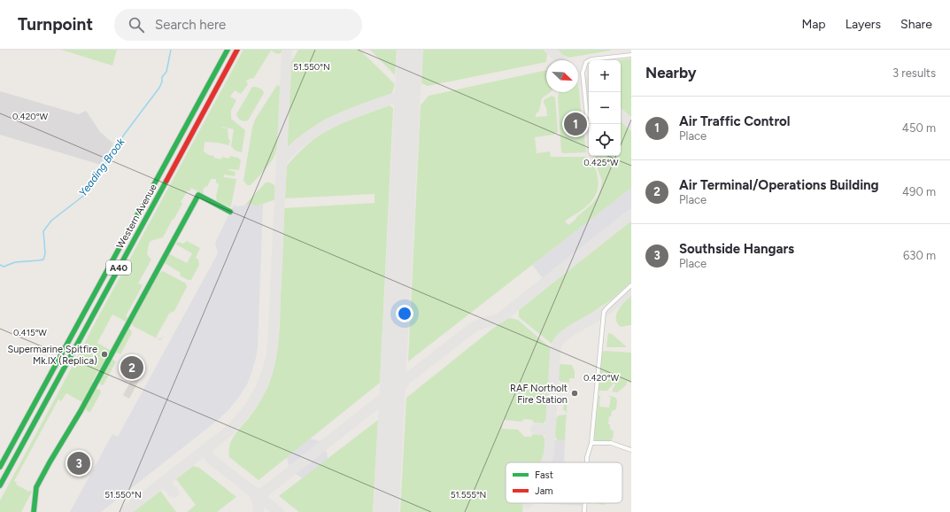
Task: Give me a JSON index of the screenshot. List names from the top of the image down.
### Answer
{
  "streets": {
    "main road": ["Western Avenue", "A40"]
  },
  "water": ["Yeading Brook"],
  "places": ["Supermarine Spitfire Mk.IX (Replica)", "RAF Northolt Fire Station"],
  "legend": ["Fast", "Jam"],
  "north": "bottom right",
  "page": {
    "header": "Turnpoint",
    "search": "Search here",
    "nav": ["Map", "Layers", "Share"],
    "heading": ["Nearby", "3 results"],
    "map_buttons": ["+", "−"],
    "list": [
      {
        "mark": "1",
        "name": "Air Traffic Control",
        "note": "Place",
        "value": "450 m"
      },
      {
        "mark": "2",
        "name": "Air Terminal/Operations Building",
        "note": "Place",
        "value": "490 m"
      },
      {
        "mark": "3",
        "name": "Southside Hangars",
        "note": "Place",
        "value": "630 m"
      }
    ],
    "pins": ["1", "2", "3"]
  },
  "coordinates": [
    "51.550°N",
    "0.420°W",
    "0.425°W",
    "0.415°W",
    "51.555°N"
  ]
}
